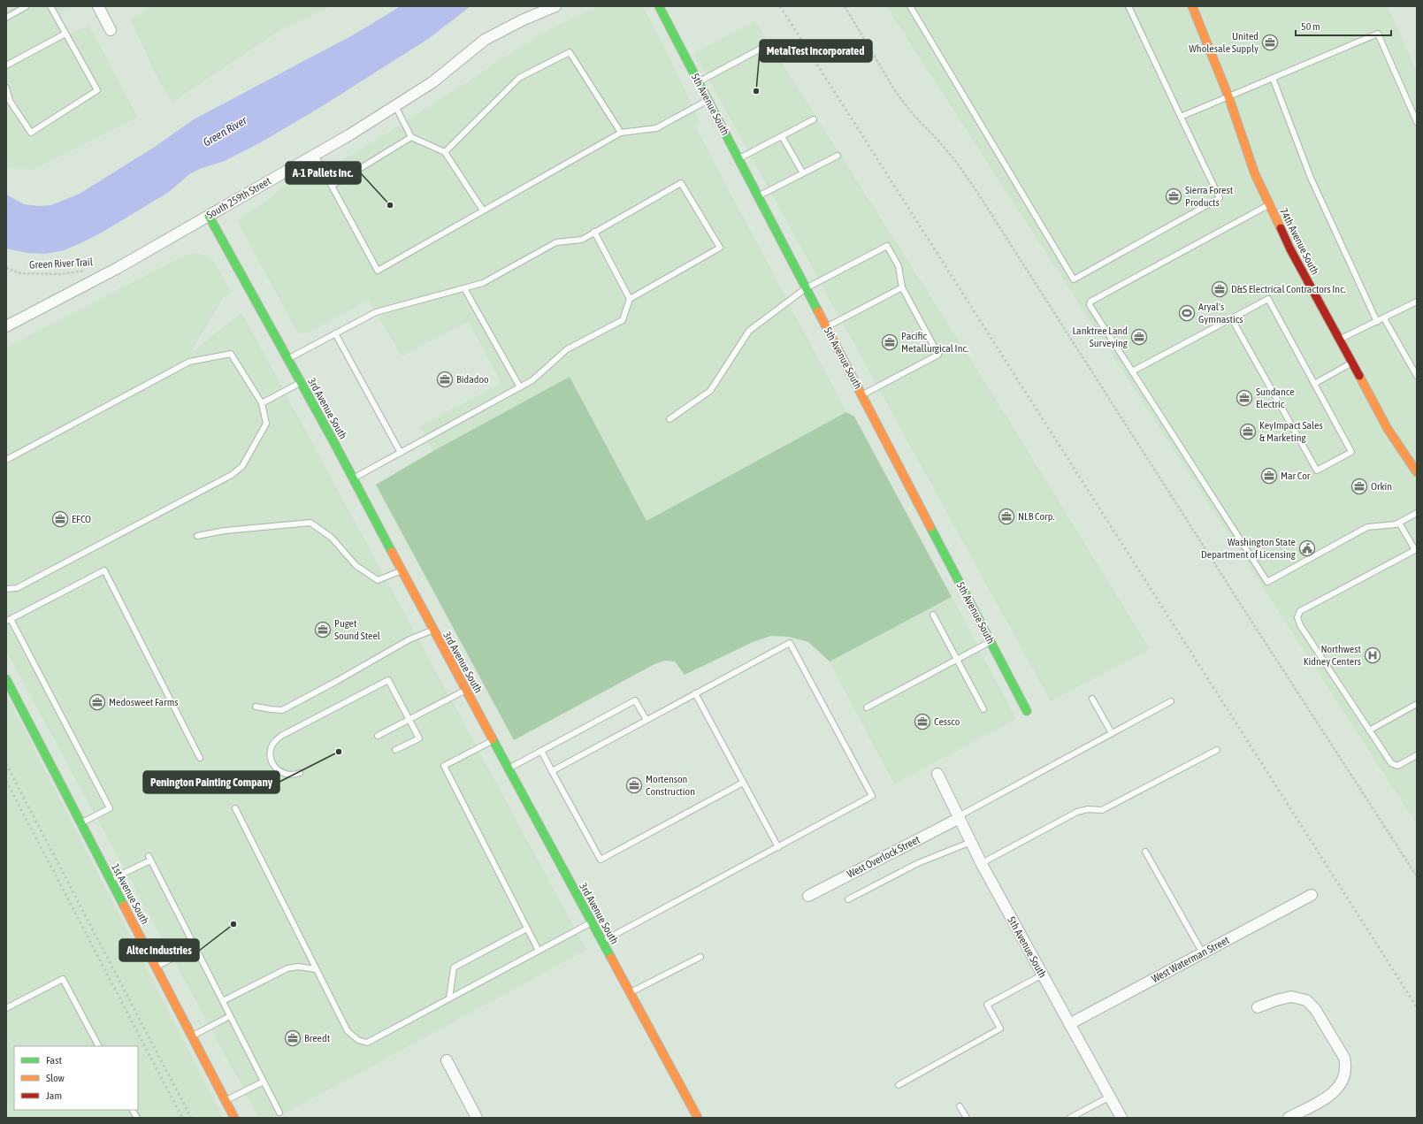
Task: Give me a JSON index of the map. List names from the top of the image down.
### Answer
{
  "streets": {
    "street": [
      "5th Avenue South",
      "South 259th Street",
      "74th Avenue South",
      "3rd Avenue South",
      "West Overlock Street",
      "1st Avenue South",
      "West Waterman Street"
    ],
    "path": ["Green River Trail"]
  },
  "crossings": [
    ["5th Avenue South", "West Overlock Street"],
    ["5th Avenue South", "West Waterman Street"],
    ["South 259th Street", "3rd Avenue South"]
  ],
  "water": ["Green River"],
  "places": {
    "office": [
      "United Wholesale Supply",
      "Sierra Forest Products",
      "D&S Electrical Contractors Inc.",
      "Lanktree Land Surveying",
      "Pacific Metallurgical Inc.",
      "Bidadoo",
      "Sundance Electric",
      "KeyImpact Sales & Marketing",
      "Mar Cor",
      "Orkin",
      "NLB Corp.",
      "EFCO",
      "Puget Sound Steel",
      "Medosweet Farms",
      "Cessco",
      "Mortenson Construction",
      "Breedt"
    ],
    "other": [
      "MetalTest Incorporated",
      "A-1 Pallets Inc.",
      "Penington Painting Company",
      "Altec Industries"
    ],
    "sports": ["Aryal's Gymnastics"],
    "public building": ["Washington State Department of Licensing"],
    "hospital": ["Northwest Kidney Centers"]
  },
  "legend": ["Fast", "Slow", "Jam"],
  "scale_bar": "50 m"
}
